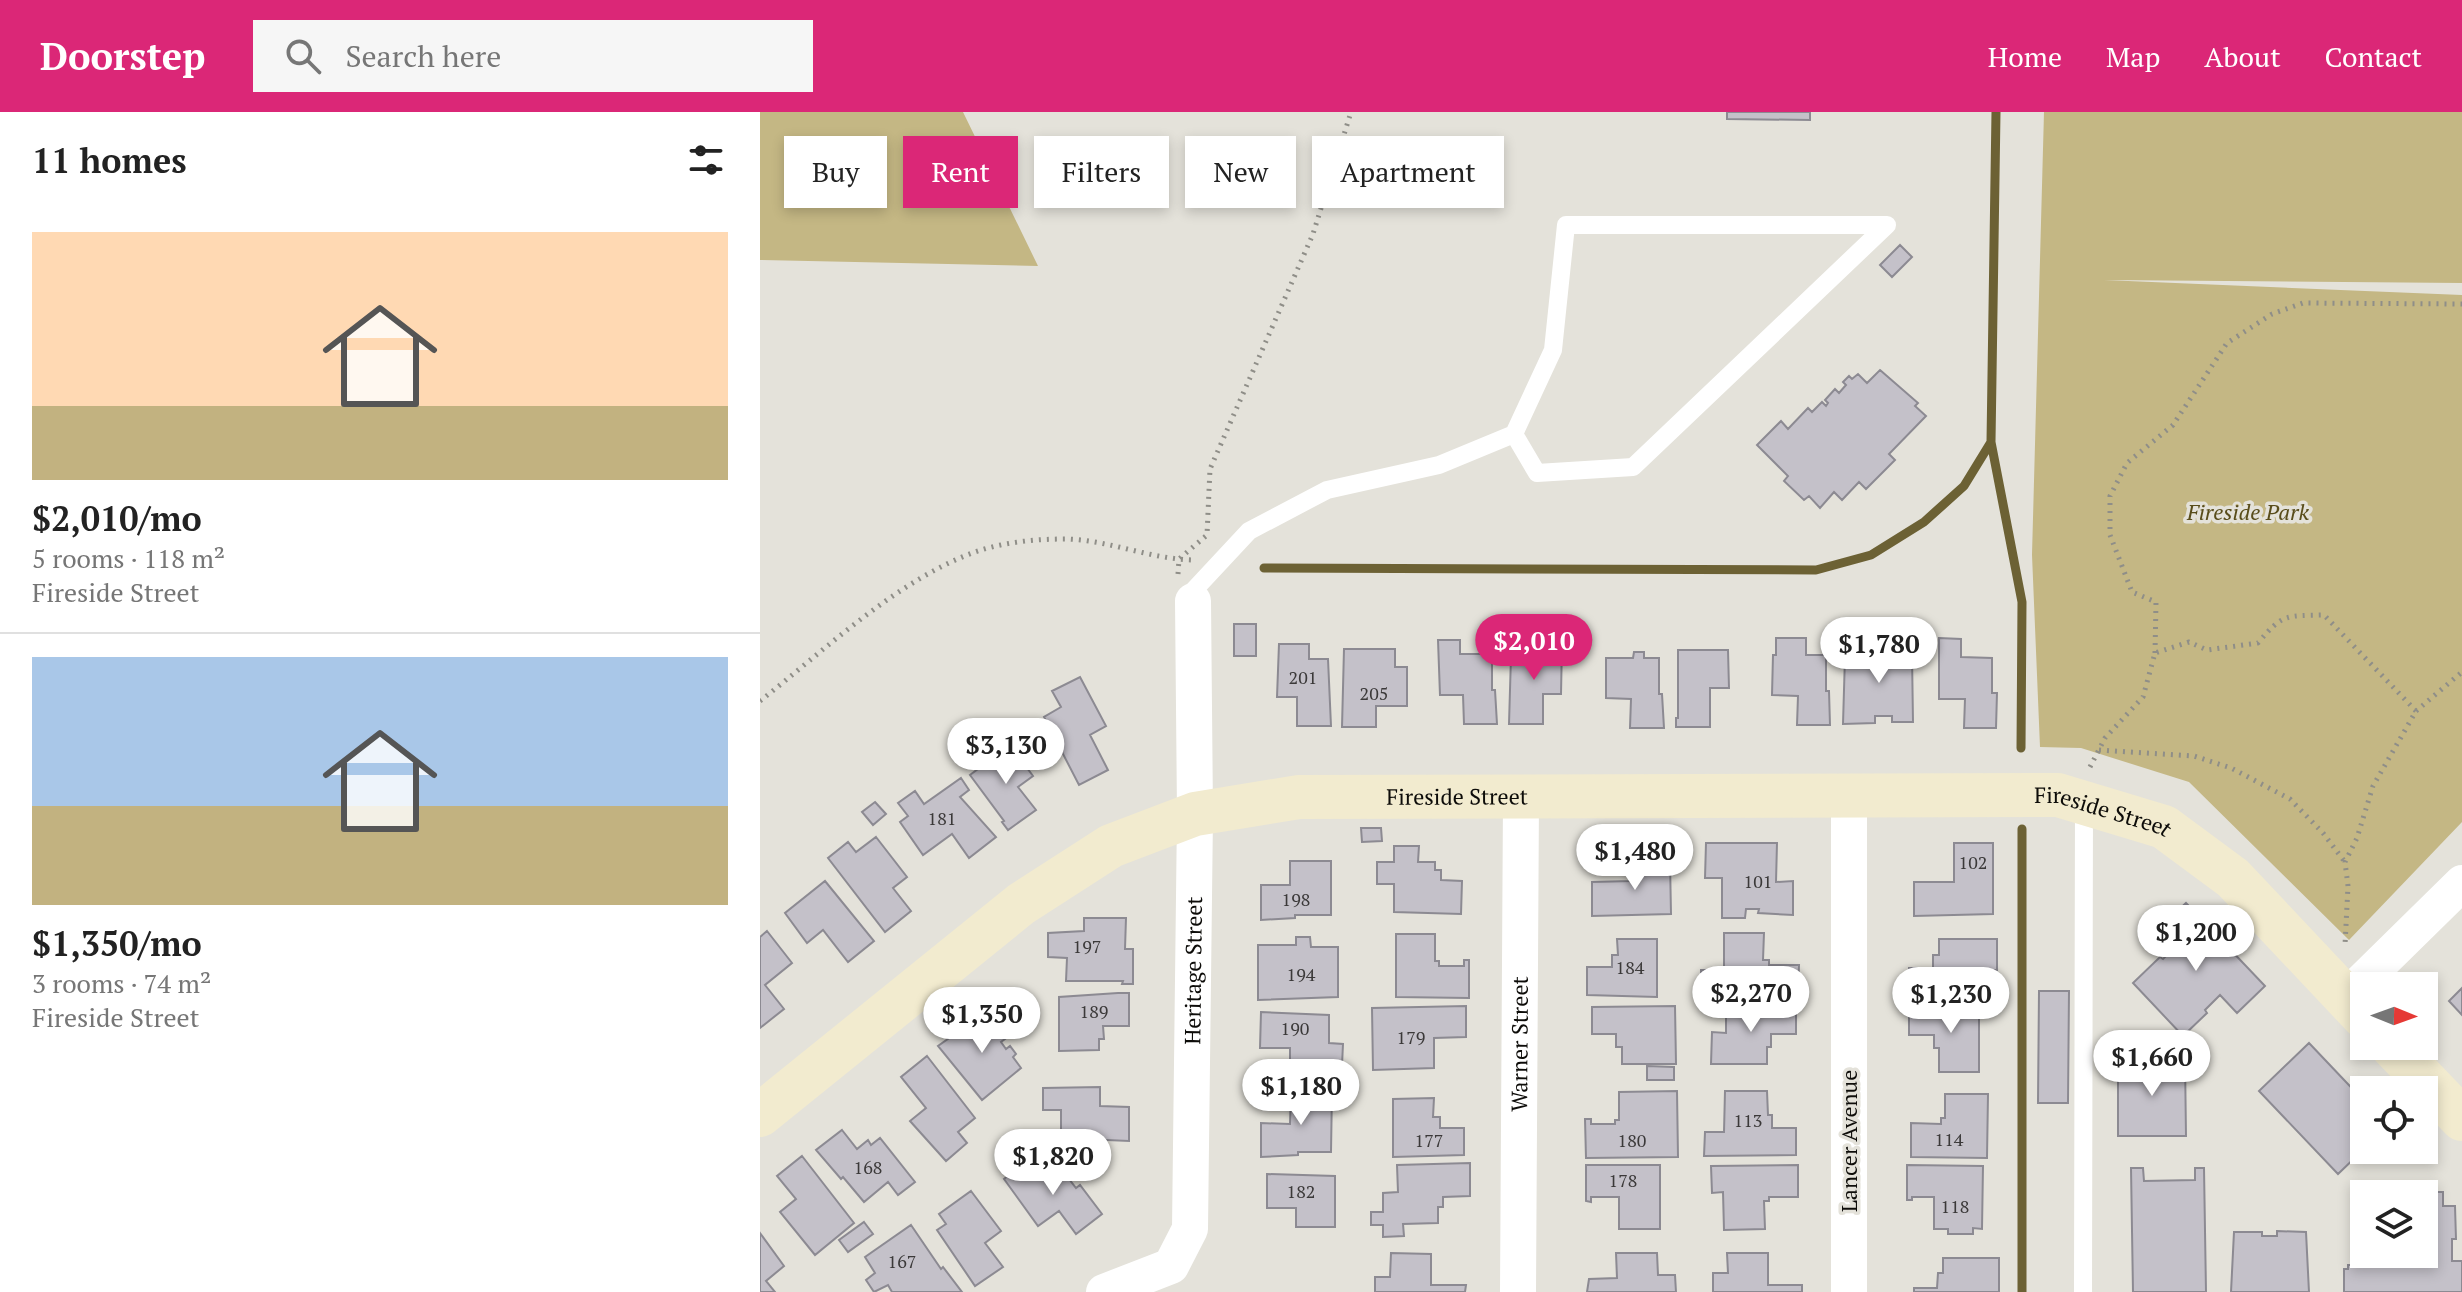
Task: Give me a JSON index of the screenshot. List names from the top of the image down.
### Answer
{
  "streets": {
    "street": [
      "Fireside Street",
      "Heritage Street",
      "Warner Street",
      "Lancer Avenue"
    ]
  },
  "crossings": [
    ["Fireside Street", "Heritage Street"],
    ["Fireside Street", "Warner Street"],
    ["Fireside Street", "Lancer Avenue"]
  ],
  "parks": ["Fireside Park"],
  "house_numbers": [
    "201",
    "205",
    "181",
    "102",
    "101",
    "198",
    "197",
    "184",
    "194",
    "189",
    "190",
    "179",
    "113",
    "114",
    "177",
    "180",
    "168",
    "178",
    "182",
    "118",
    "167"
  ],
  "north": "right",
  "page": {
    "header": "Doorstep",
    "search": "Search here",
    "nav": [
      "Home",
      "Map",
      "About",
      "Contact"
    ],
    "heading": "11 homes",
    "chip": [
      "Buy",
      "Rent",
      "Filters",
      "New",
      "Apartment"
    ],
    "list": [
      {
        "name": "$2,010/mo",
        "note": "5 rooms · 118 m² · Fireside Street"
      },
      {
        "name": "$1,350/mo",
        "note": "3 rooms · 74 m² · Fireside Street"
      }
    ],
    "price": [
      "$2,010",
      "$1,780",
      "$3,130",
      "$1,480",
      "$1,200",
      "$2,270",
      "$1,230",
      "$1,350",
      "$1,660",
      "$1,180",
      "$1,820"
    ]
  }
}
